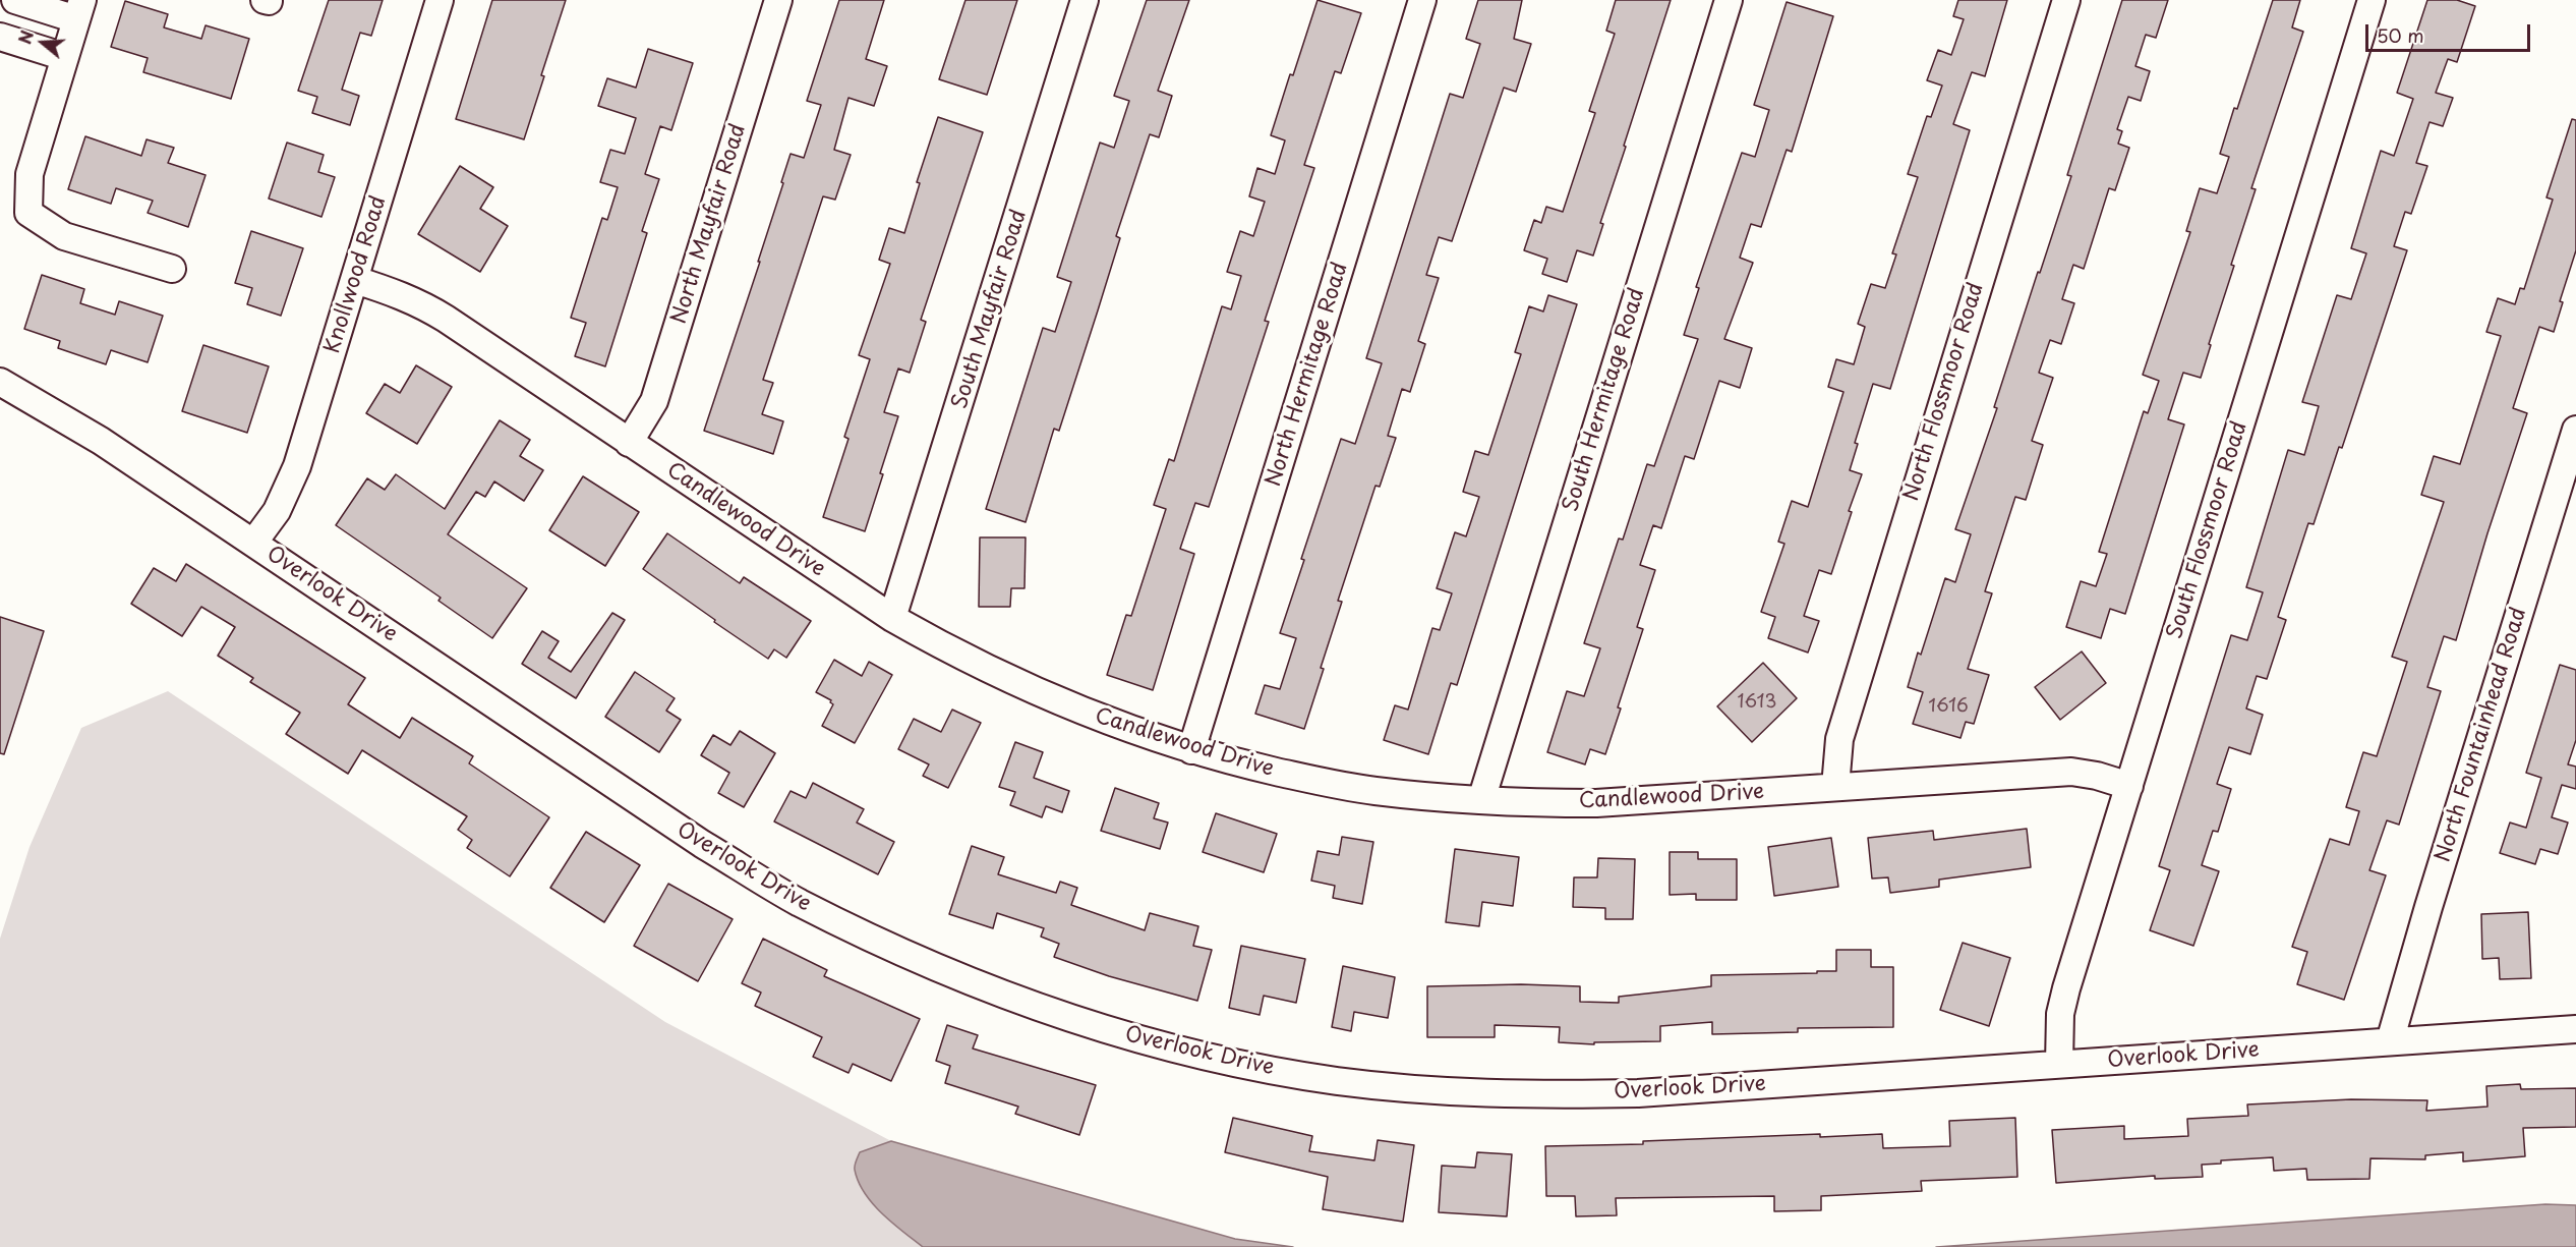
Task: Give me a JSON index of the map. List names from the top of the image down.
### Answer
{
  "streets": {
    "street": [
      "North Mayfair Road",
      "Knollwood Road",
      "South Mayfair Road",
      "North Hermitage Road",
      "North Flossmoor Road",
      "South Hermitage Road",
      "Candlewood Drive",
      "South Flossmoor Road",
      "Overlook Drive",
      "North Fountainhead Road"
    ]
  },
  "crossings": [
    ["North Mayfair Road", "Candlewood Drive"],
    ["Knollwood Road", "Candlewood Drive"],
    ["Knollwood Road", "Overlook Drive"],
    ["South Mayfair Road", "Candlewood Drive"],
    ["North Hermitage Road", "Candlewood Drive"],
    ["North Flossmoor Road", "Candlewood Drive"],
    ["South Hermitage Road", "Candlewood Drive"],
    ["Candlewood Drive", "South Flossmoor Road"],
    ["South Flossmoor Road", "Overlook Drive"],
    ["Overlook Drive", "North Fountainhead Road"]
  ],
  "house_numbers": ["1613", "1616"],
  "scale_bar": "50 m",
  "north": "left"
}
